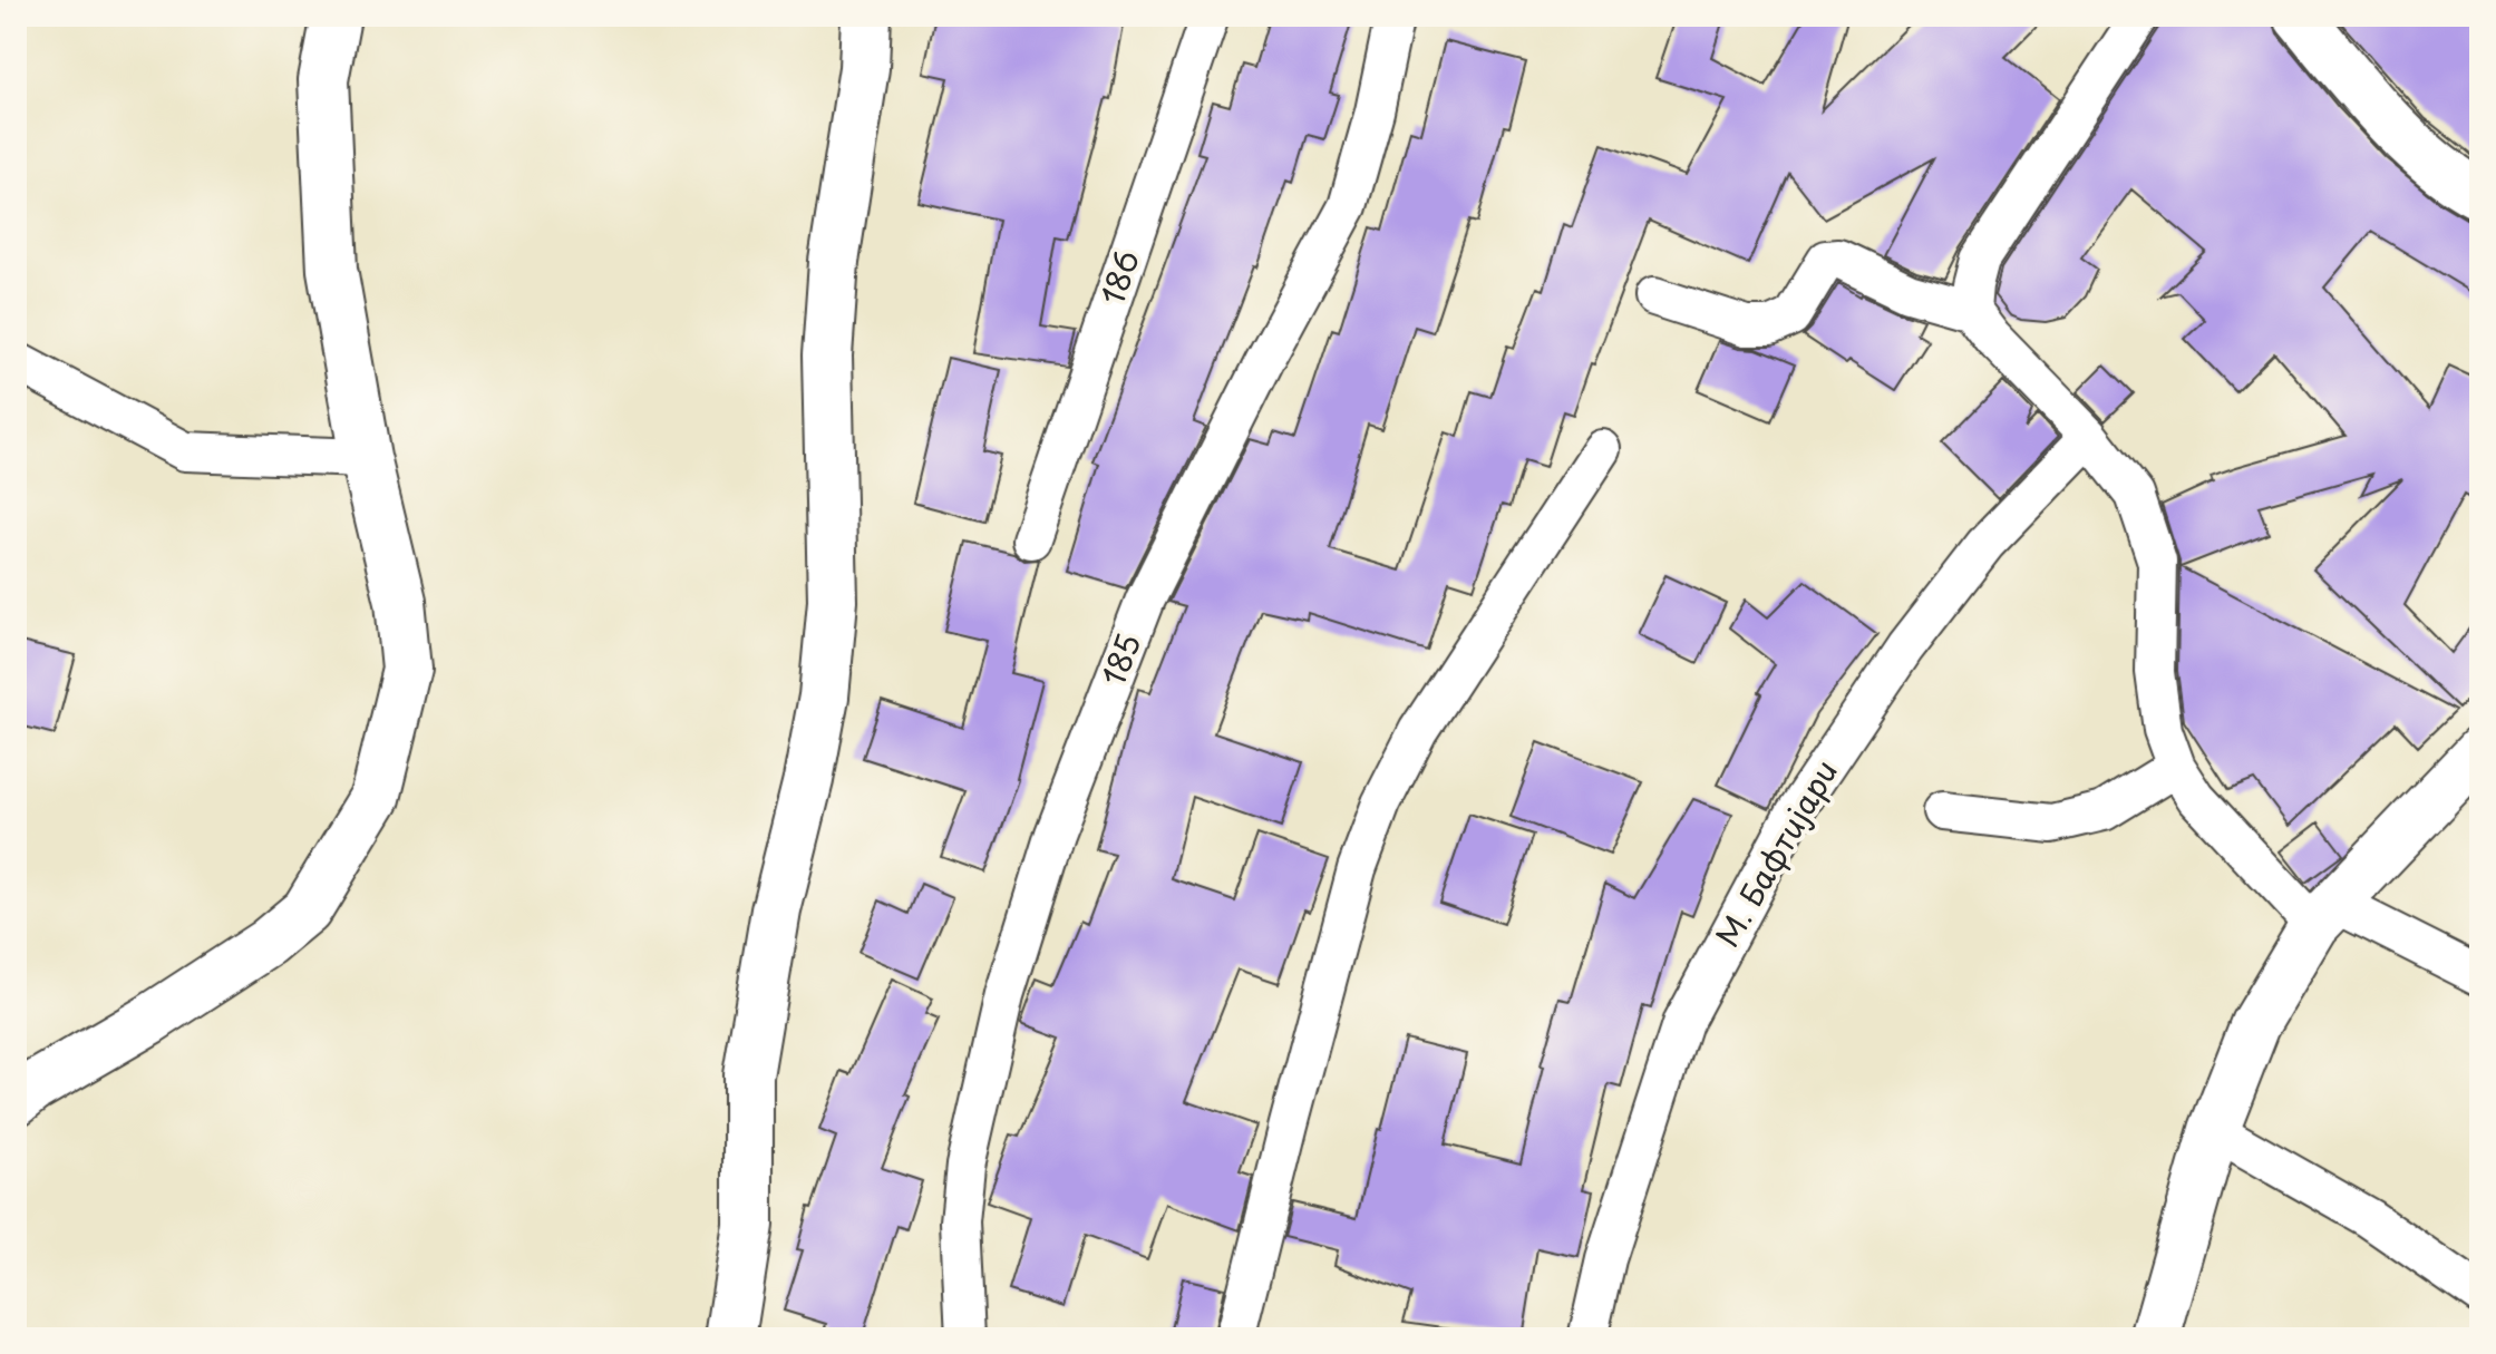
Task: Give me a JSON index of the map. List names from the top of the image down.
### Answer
{
  "streets": {
    "street": ["186", "185", "М. Бафтијари"]
  }
}
